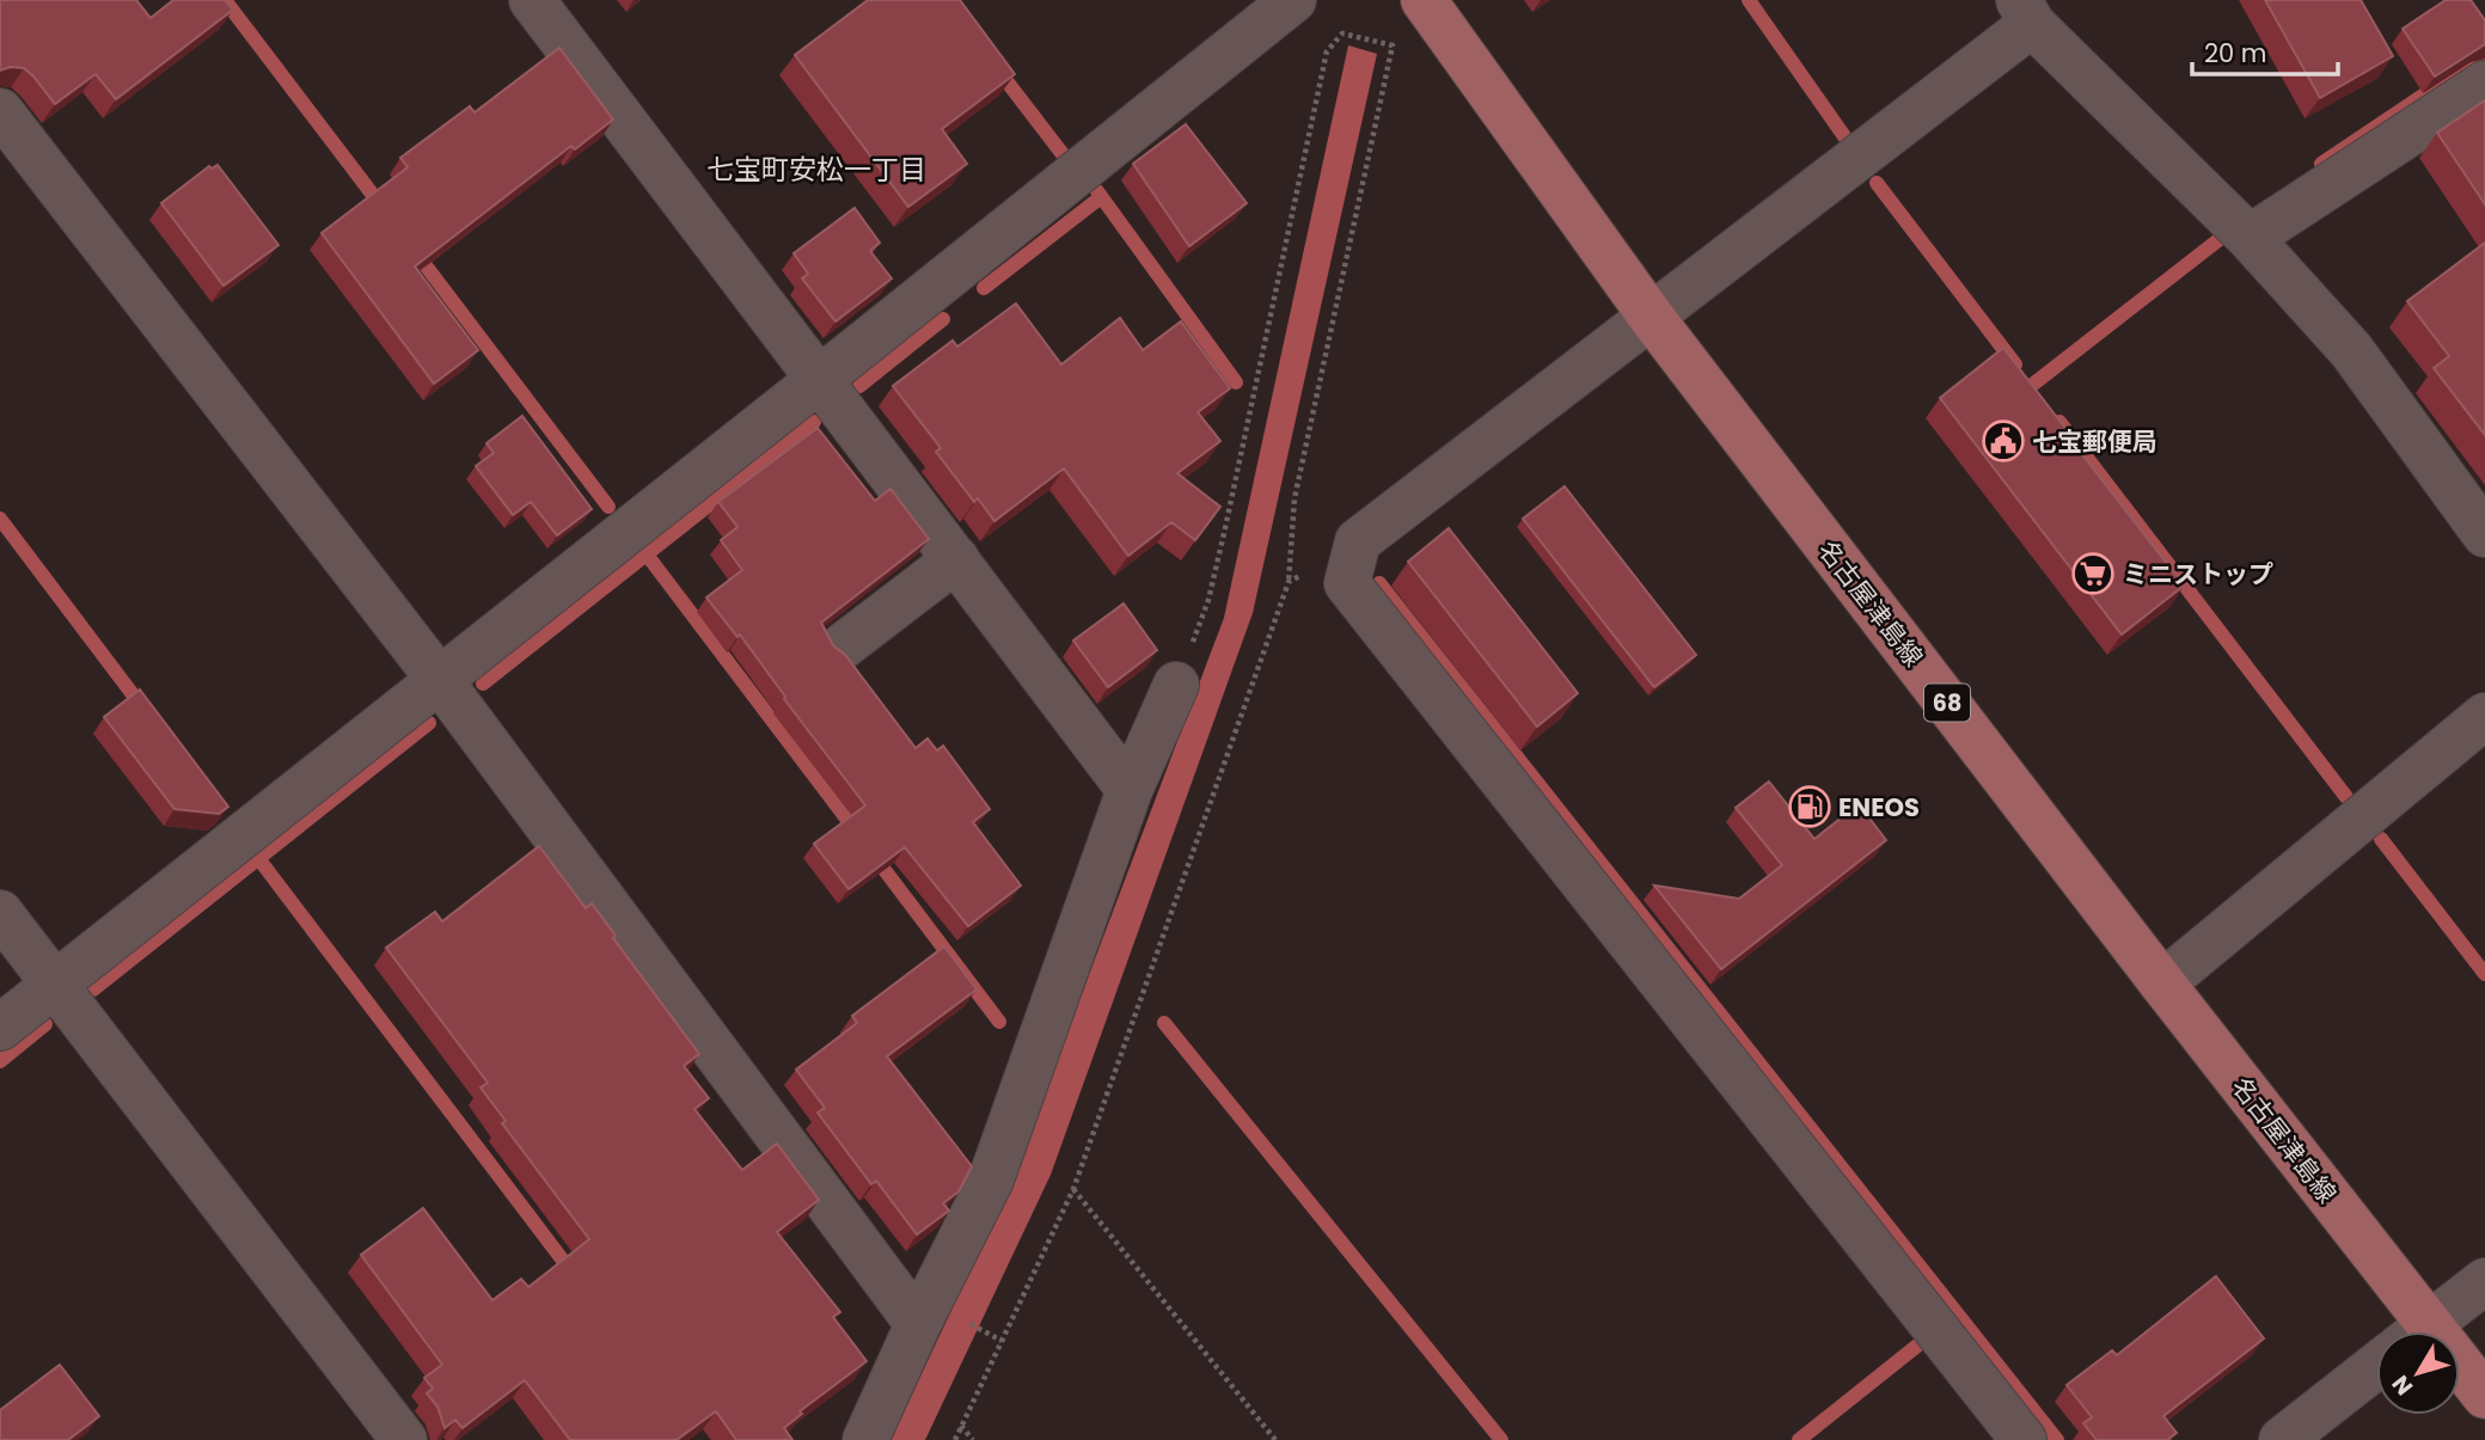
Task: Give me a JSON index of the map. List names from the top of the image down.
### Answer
{
  "streets": {
    "main road": ["名古屋津島線", "68"]
  },
  "districts": ["七宝町安松一丁目"],
  "places": {
    "public building": ["七宝郵便局"],
    "supermarket": ["ミニストップ"],
    "fuel station": ["ENEOS"]
  },
  "scale_bar": "20 m",
  "north": "bottom left"
}
